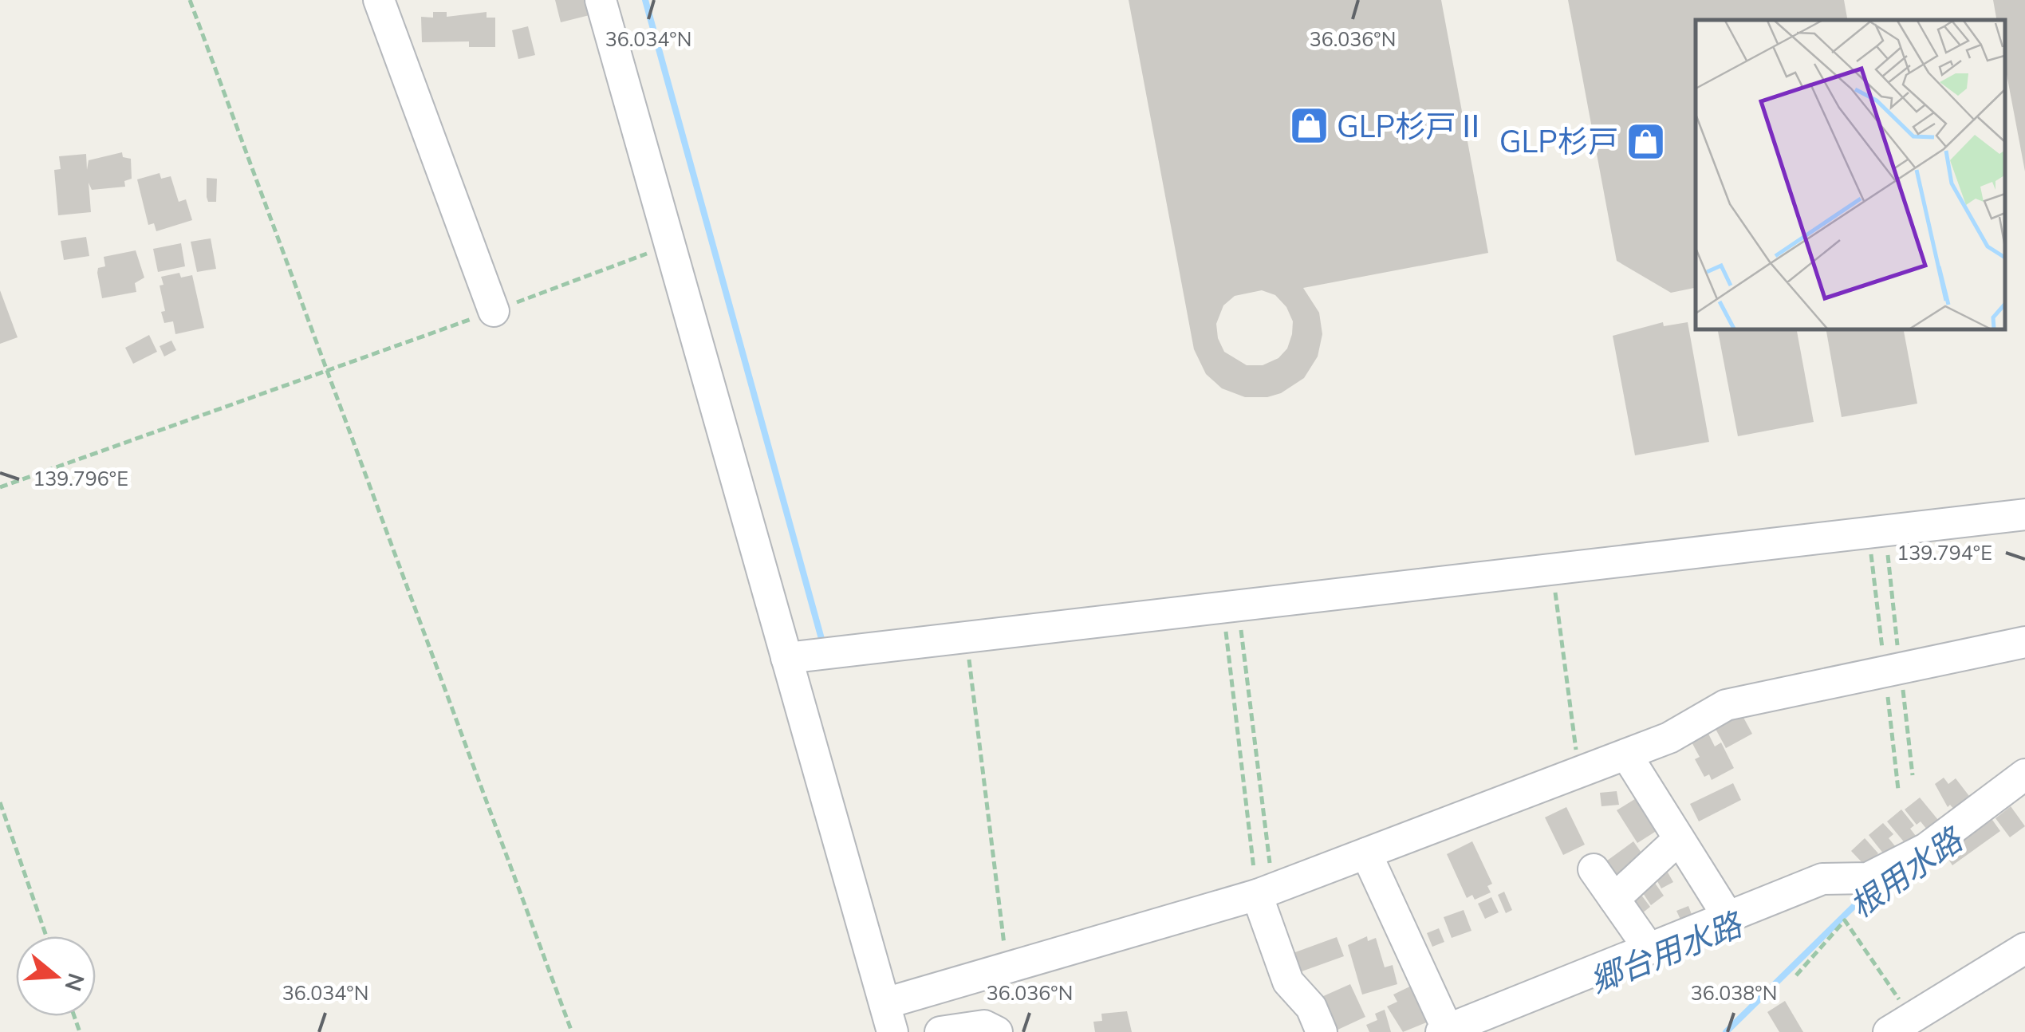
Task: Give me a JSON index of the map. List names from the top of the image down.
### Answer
{
  "water": ["根用水路", "郷台用水路"],
  "places": {
    "shop": ["GLP杉戸Ⅱ", "GLP杉戸"]
  },
  "north": "right",
  "coordinates": [
    "36.034°N",
    "36.036°N",
    "139.796°E",
    "139.794°E",
    "36.038°N"
  ]
}
